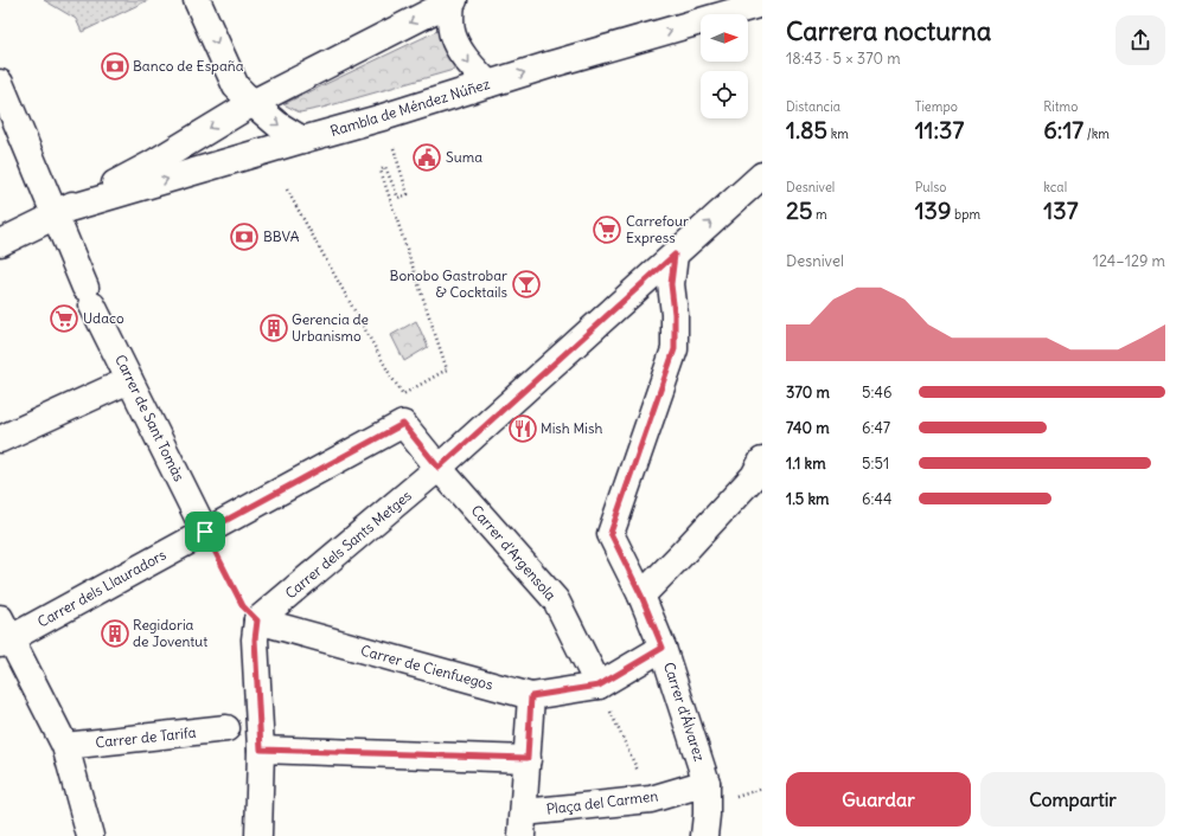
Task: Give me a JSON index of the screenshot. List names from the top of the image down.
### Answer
{
  "streets": {
    "street": [
      "Rambla de Méndez Núñez",
      "Carrer de Sant Tomàs",
      "Carrer dels Sants Metges",
      "Carrer d'Argensola",
      "Carrer dels Llauradors",
      "Carrer de Cienfuegos",
      "Carrer d'Álvarez",
      "Carrer de Tarifa",
      "Plaça del Carmen"
    ]
  },
  "crossings": [
    ["Rambla de Méndez Núñez", "Carrer de Sant Tomàs"],
    ["Carrer de Sant Tomàs", "Carrer dels Llauradors"],
    ["Carrer dels Sants Metges", "Carrer d'Argensola"],
    ["Carrer dels Sants Metges", "Carrer de Cienfuegos"],
    ["Carrer dels Sants Metges", "Carrer d'Álvarez"],
    ["Carrer d'Argensola", "Carrer dels Llauradors"],
    ["Carrer d'Argensola", "Carrer de Cienfuegos"],
    ["Carrer d'Álvarez", "Plaça del Carmen"]
  ],
  "places": {
    "bank": ["Banco de España", "BBVA"],
    "public building": ["Suma"],
    "supermarket": ["Carrefour Express", "Udaco"],
    "bar": ["Bonobo Gastrobar & Cocktails"],
    "building": ["Gerencia de Urbanismo", "Regidoria de Joventut"],
    "restaurant": ["Mish Mish"]
  },
  "north": "right",
  "page": {
    "heading": ["Carrera nocturna", "18:43 · 5 × 370 m"],
    "stats": [
      ["Distancia", "1.85 km"],
      ["Tiempo", "11:37"],
      ["Ritmo", "6:17 /km"],
      ["Desnivel", "25 m"],
      ["Pulso", "139 bpm"],
      ["kcal", "137"]
    ],
    "chart": ["Desnivel", "124–129 m"],
    "list": [
      {
        "name": "370 m",
        "note": "5:46"
      },
      {
        "name": "740 m",
        "note": "6:47"
      },
      {
        "name": "1.1 km",
        "note": "5:51"
      },
      {
        "name": "1.5 km",
        "note": "6:44"
      }
    ],
    "buttons": ["Guardar", "Compartir"]
  }
}
